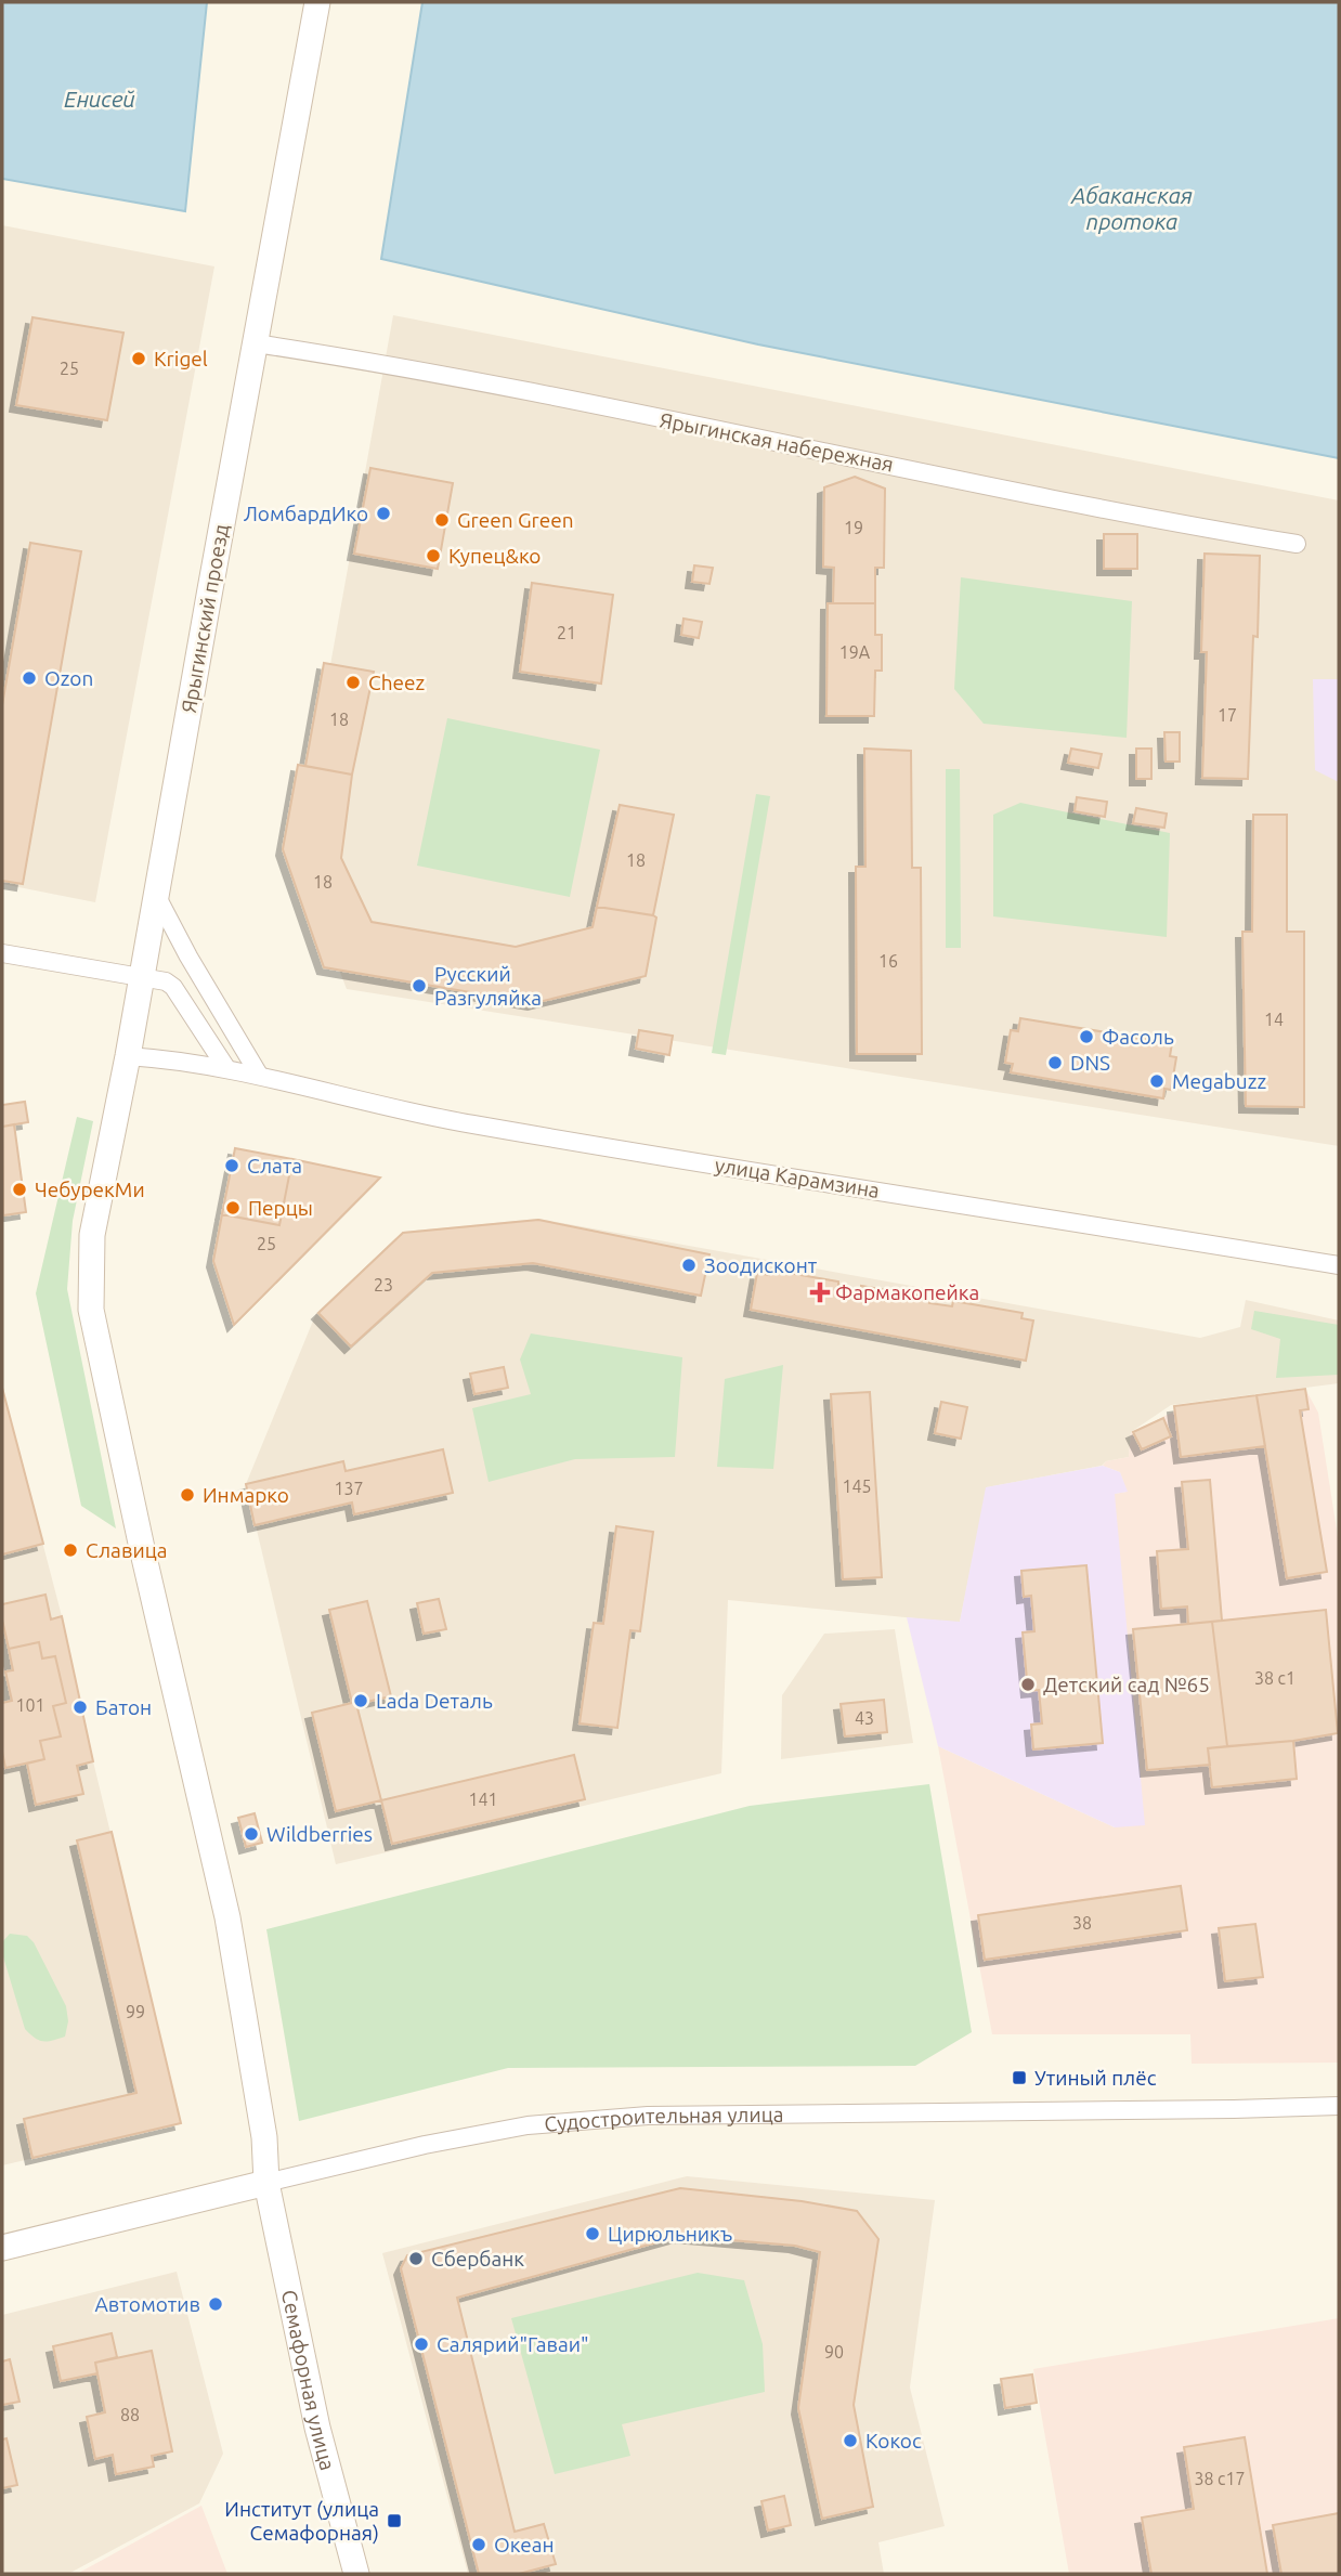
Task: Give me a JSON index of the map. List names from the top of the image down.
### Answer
{
  "streets": {
    "main road": ["Ярыгинский проезд", "Судостроительная улица", "Семафорная улица"],
    "street": ["Ярыгинская набережная", "улица Карамзина"]
  },
  "crossings": [
    ["Ярыгинская набережная", "Ярыгинский проезд"],
    ["Ярыгинский проезд", "улица Карамзина"],
    ["Ярыгинский проезд", "Семафорная улица"],
    ["Судостроительная улица", "Семафорная улица"]
  ],
  "water": ["Енисей", "Абаканская протока"],
  "places": {
    "other": [
      "Krigel",
      "ЛомбардИко",
      "Green Green",
      "Купец&ко",
      "Ozon",
      "Cheez",
      "Русский Разгуляйка",
      "Фасоль",
      "DNS",
      "Megabuzz",
      "Слата",
      "ЧебурекМи",
      "Перцы",
      "Зоодисконт",
      "Инмарко",
      "Славица",
      "Детский сад №65",
      "Lada Dеталь",
      "Батон",
      "Wildberries",
      "Цирюльникъ",
      "Сбербанк",
      "Автомотив",
      "Салярий\"Гаваи\"",
      "Кокос",
      "Океан"
    ],
    "health": ["Фармакопейка"],
    "transit": ["Утиный плёс", "Институт (улица Семафорная)"]
  },
  "house_numbers": [
    "25",
    "19",
    "21",
    "19А",
    "17",
    "18",
    "18",
    "18",
    "16",
    "14",
    "25",
    "23",
    "145",
    "137",
    "38 с1",
    "101",
    "43",
    "141",
    "38",
    "99",
    "90",
    "88",
    "38 с17"
  ]
}
